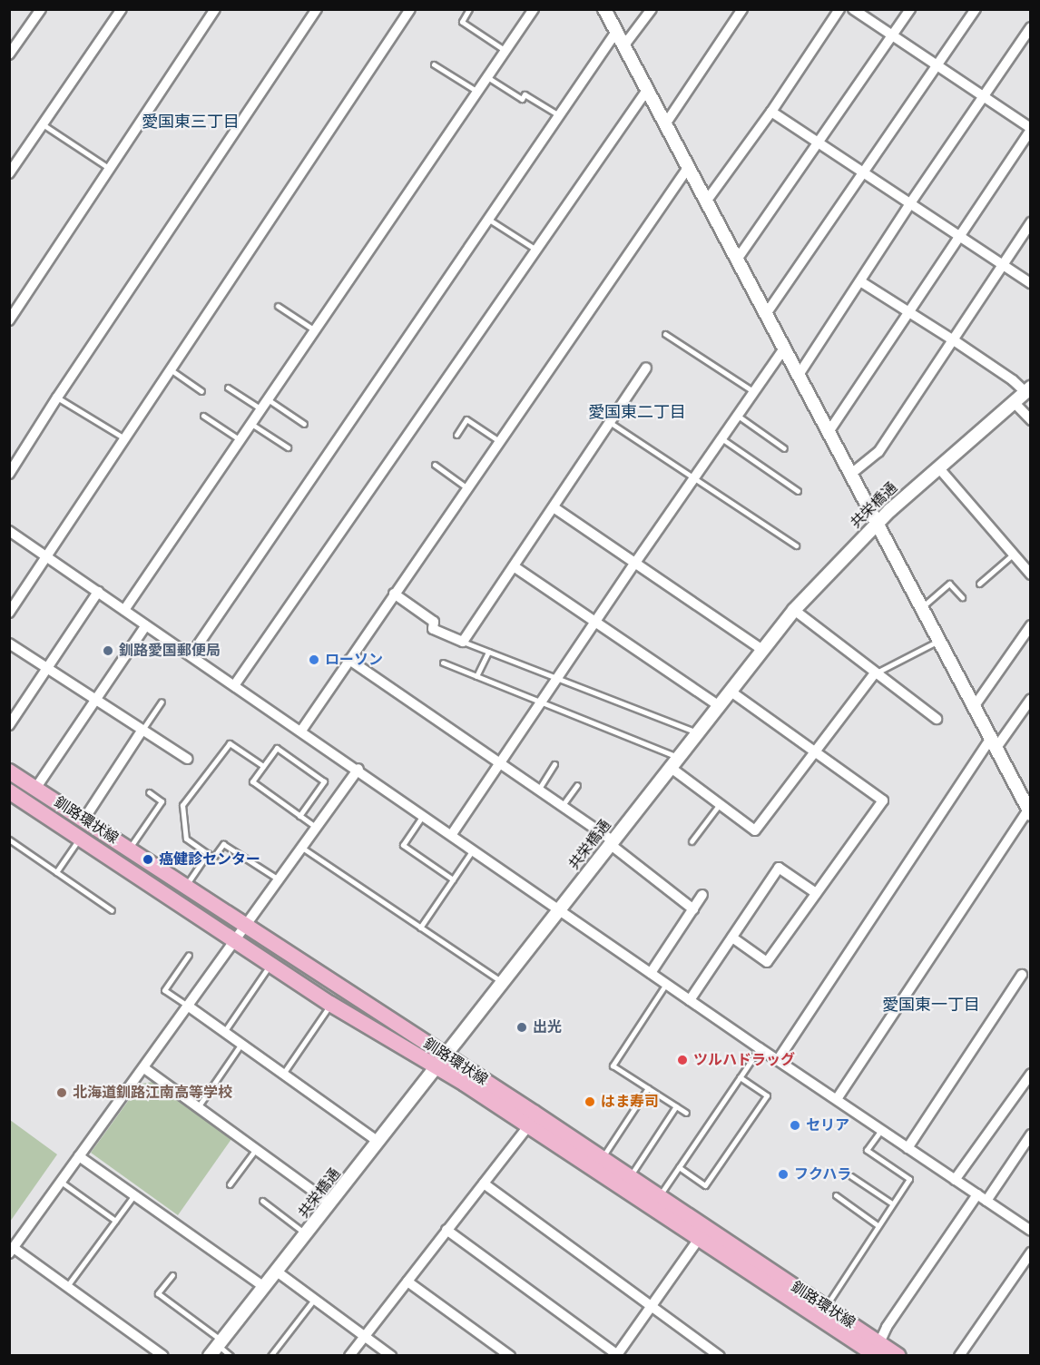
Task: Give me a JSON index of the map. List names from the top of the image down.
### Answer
{
  "streets": {
    "main road": ["釧路環状線"],
    "street": ["共栄橋通"]
  },
  "crossings": [
    ["共栄橋通", "釧路環状線"]
  ],
  "districts": ["愛国東三丁目", "愛国東二丁目", "愛国東一丁目"],
  "places": [
    "釧路愛国郵便局",
    "ローソン",
    "癌健診センター",
    "出光",
    "ツルハドラッグ",
    "北海道釧路江南高等学校",
    "はま寿司",
    "セリア",
    "フクハラ"
  ]
}
